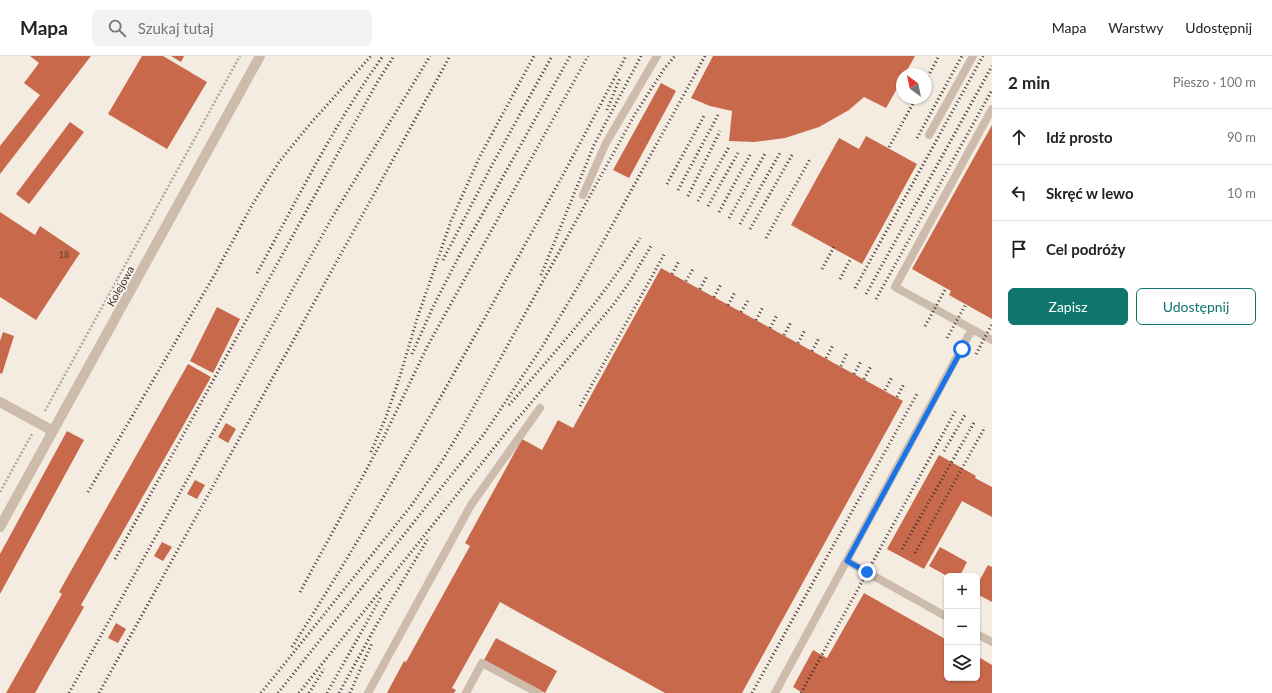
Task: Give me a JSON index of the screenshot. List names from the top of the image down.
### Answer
{
  "streets": {
    "street": ["Kolejowa"]
  },
  "house_numbers": ["18"],
  "north": "top left",
  "page": {
    "header": "Mapa",
    "search": "Szukaj tutaj",
    "nav": ["Mapa", "Warstwy", "Udostępnij"],
    "heading": ["2 min", "Pieszo · 100 m"],
    "list": [
      ["Idź prosto", "90 m"],
      ["Skręć w lewo", "10 m"],
      "Cel podróży"
    ],
    "buttons": ["Zapisz", "Udostępnij"],
    "map_buttons": ["+", "−"]
  }
}
